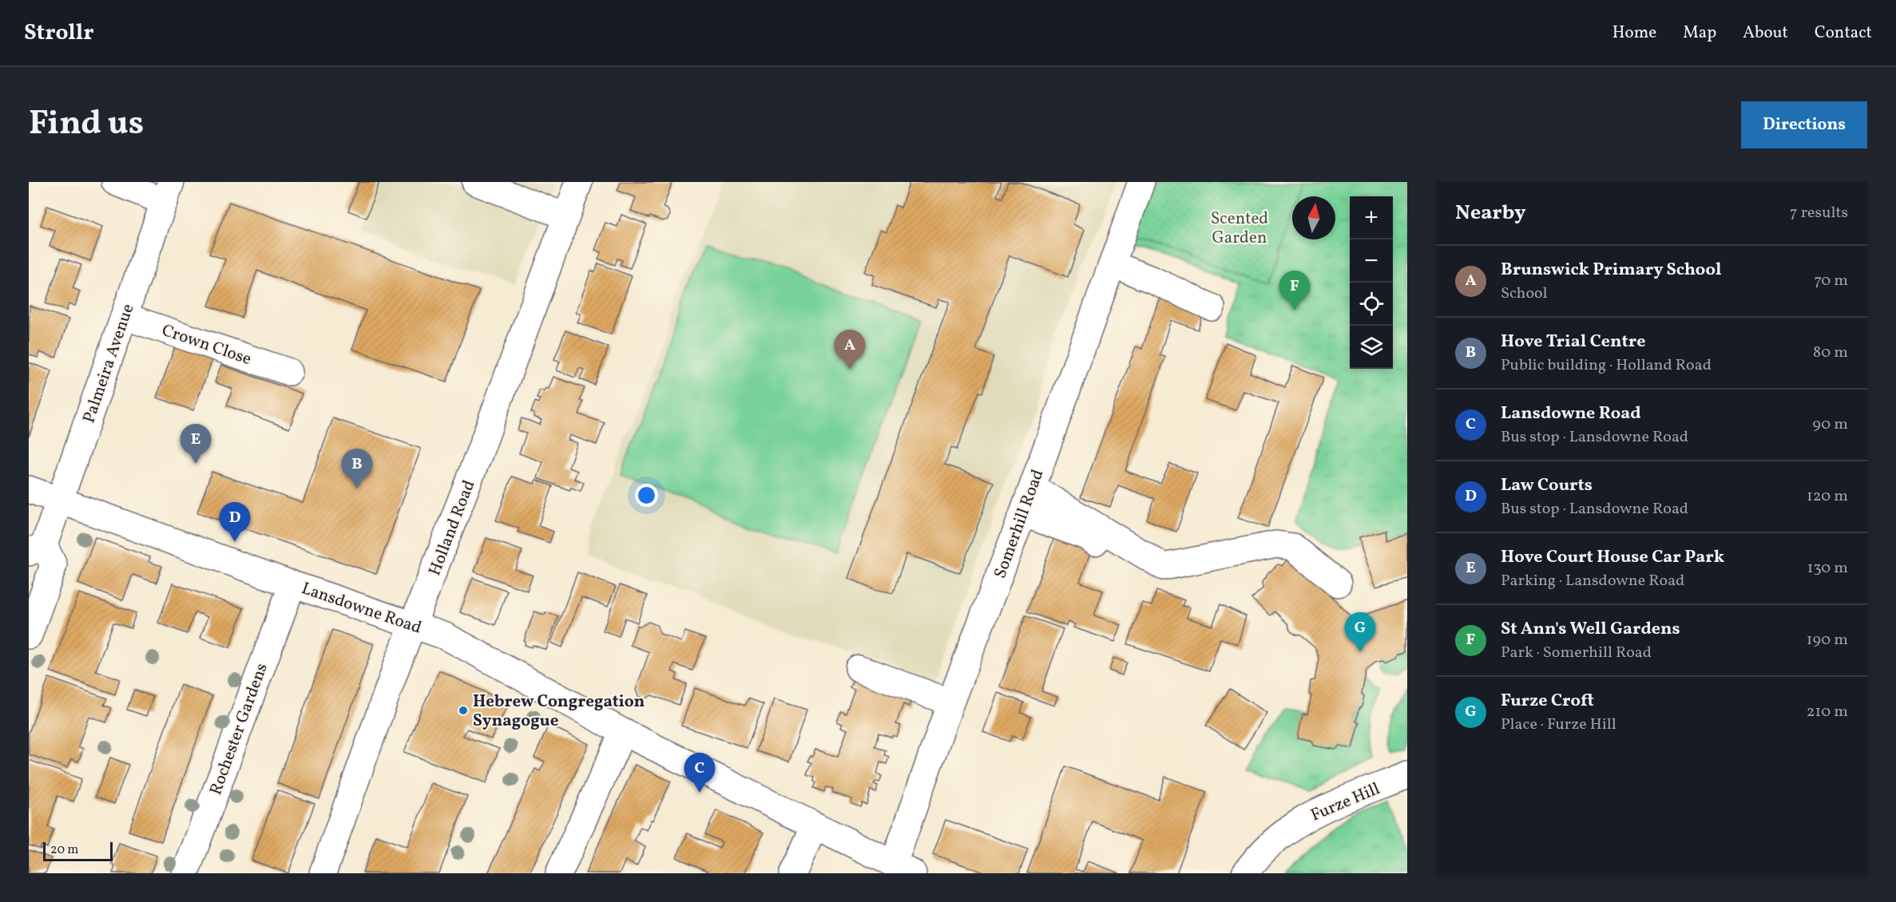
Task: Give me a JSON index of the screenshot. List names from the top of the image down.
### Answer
{
  "streets": {
    "street": [
      "Crown Close",
      "Palmeira Avenue",
      "Somerhill Road",
      "Holland Road",
      "Lansdowne Road",
      "Rochester Gardens",
      "Furze Hill"
    ]
  },
  "crossings": [
    ["Crown Close", "Palmeira Avenue"],
    ["Palmeira Avenue", "Lansdowne Road"],
    ["Somerhill Road", "Lansdowne Road"],
    ["Holland Road", "Lansdowne Road"],
    ["Lansdowne Road", "Rochester Gardens"]
  ],
  "parks": ["Scented Garden"],
  "places": ["Hebrew Congregation Synagogue"],
  "scale_bar": "20 m",
  "north": "top",
  "page": {
    "header": "Strollr",
    "nav": [
      "Home",
      "Map",
      "About",
      "Contact"
    ],
    "title": "Find us",
    "buttons": "Directions",
    "heading": ["Nearby", "7 results"],
    "map_buttons": ["+", "−"],
    "list": [
      {
        "mark": "A",
        "name": "Brunswick Primary School",
        "note": "School",
        "value": "70 m"
      },
      {
        "mark": "B",
        "name": "Hove Trial Centre",
        "note": "Public building · Holland Road",
        "value": "80 m"
      },
      {
        "mark": "C",
        "name": "Lansdowne Road",
        "note": "Bus stop · Lansdowne Road",
        "value": "90 m"
      },
      {
        "mark": "D",
        "name": "Law Courts",
        "note": "Bus stop · Lansdowne Road",
        "value": "120 m"
      },
      {
        "mark": "E",
        "name": "Hove Court House Car Park",
        "note": "Parking · Lansdowne Road",
        "value": "130 m"
      },
      {
        "mark": "F",
        "name": "St Ann's Well Gardens",
        "note": "Park · Somerhill Road",
        "value": "190 m"
      },
      {
        "mark": "G",
        "name": "Furze Croft",
        "note": "Place · Furze Hill",
        "value": "210 m"
      }
    ],
    "pins": [
      "F",
      "A",
      "E",
      "B",
      "D",
      "G",
      "C"
    ],
    "scale": "20 m"
  }
}
